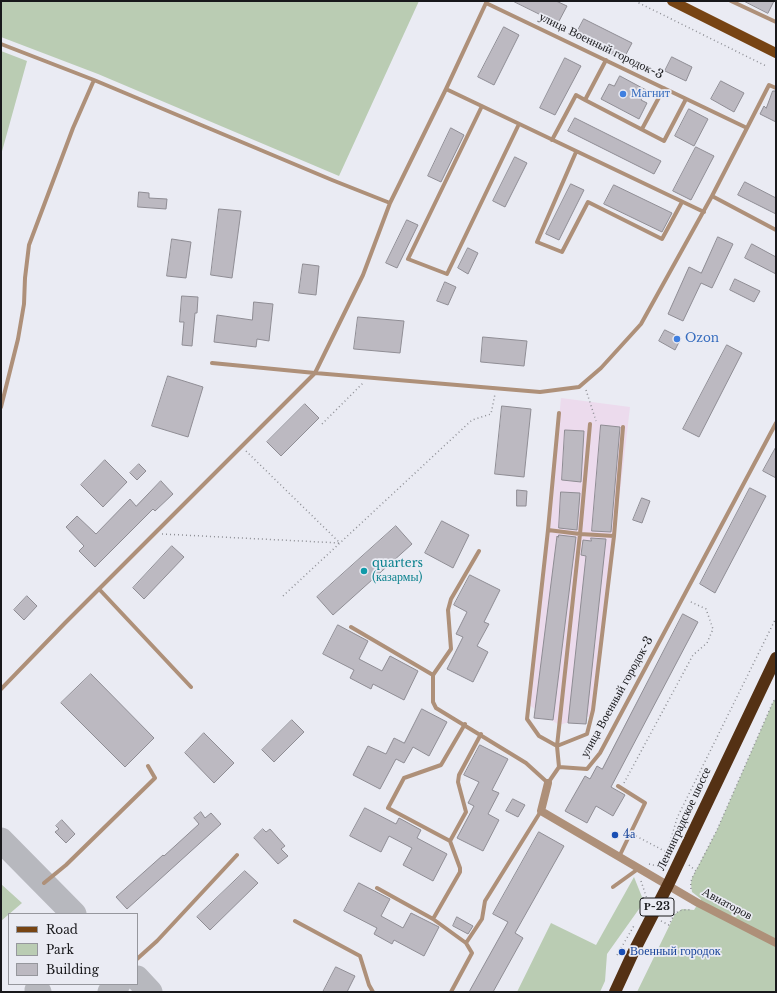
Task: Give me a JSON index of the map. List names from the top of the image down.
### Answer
{
  "streets": {
    "highway": ["Ленинградское шоссе", "Р-23"],
    "street": ["Авиаторов"],
    "lane": ["улица Военный городок-3"]
  },
  "crossings": [
    ["Ленинградское шоссе", "Авиаторов"]
  ],
  "places": [
    "Магнит",
    "Ozon",
    "quarters (казармы)",
    "4а",
    "Военный городок"
  ],
  "legend": ["Road", "Park", "Building"]
}
